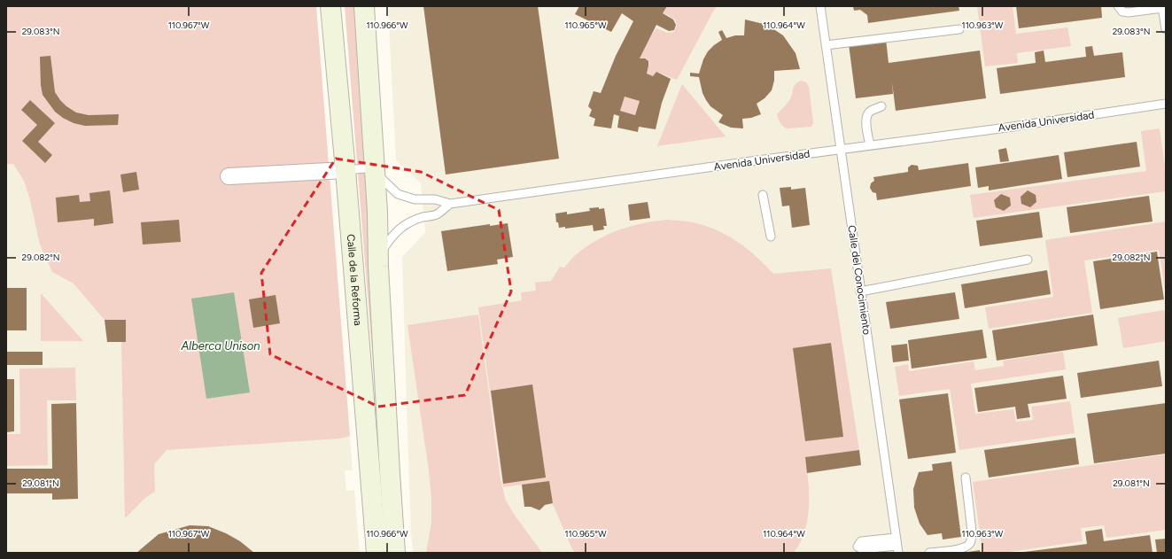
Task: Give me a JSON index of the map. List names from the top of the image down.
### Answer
{
  "streets": {
    "main road": ["Calle de la Reforma"],
    "lane": ["Avenida Universidad", "Calle del Conocimiento"]
  },
  "crossings": [
    ["Avenida Universidad", "Calle de la Reforma"],
    ["Avenida Universidad", "Calle del Conocimiento"]
  ],
  "water": ["Alberca Unison"],
  "coordinates": [
    "110.967°W",
    "110.966°W",
    "110.965°W",
    "110.964°W",
    "110.963°W",
    "29.083°N",
    "29.082°N",
    "29.081°N"
  ]
}
